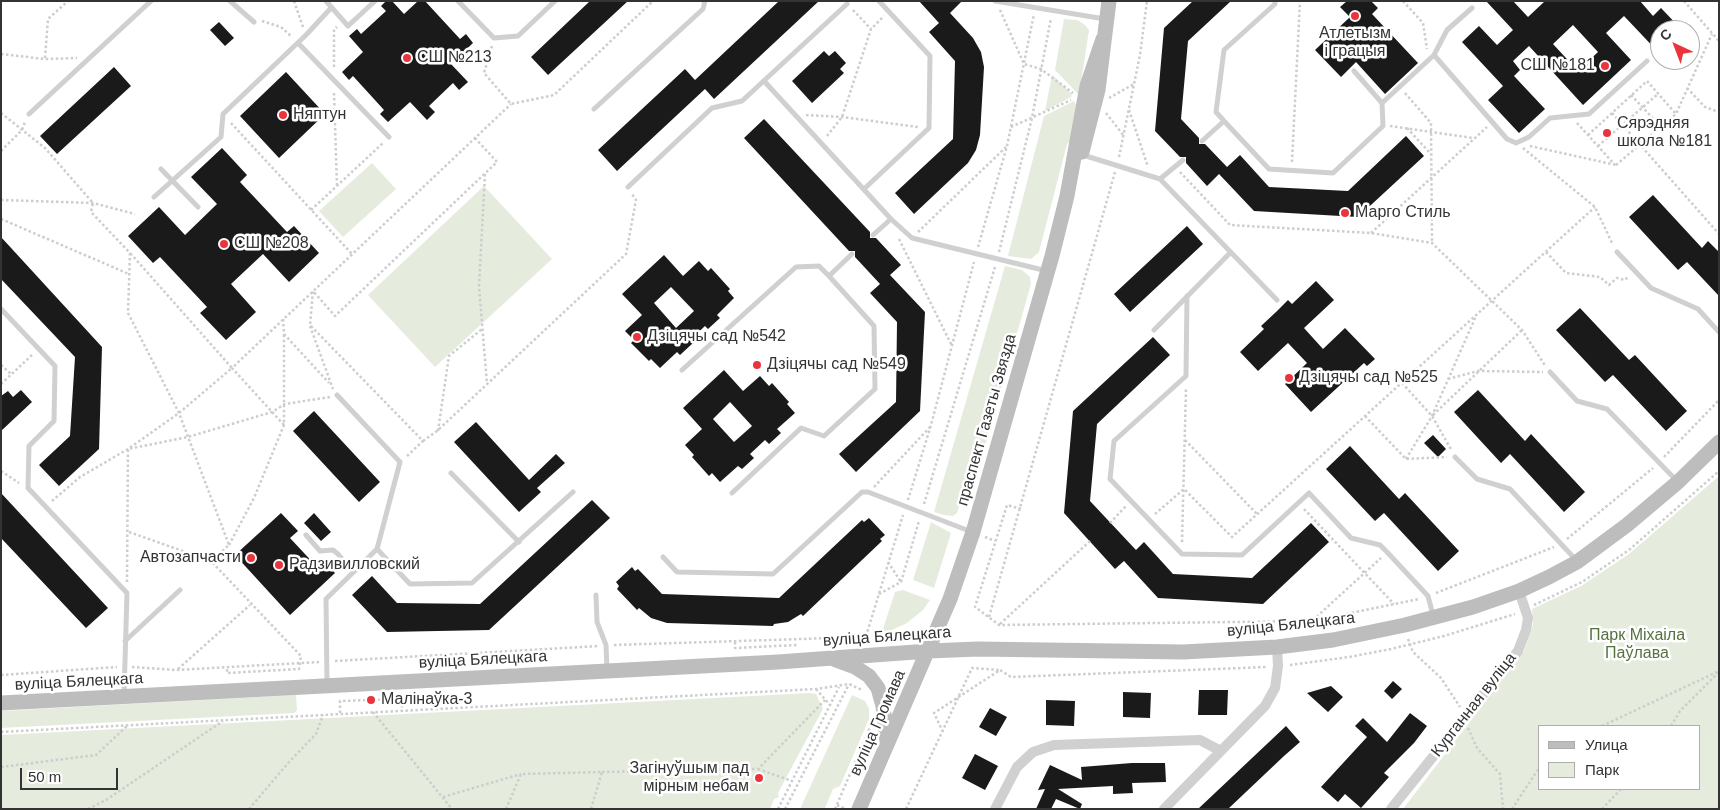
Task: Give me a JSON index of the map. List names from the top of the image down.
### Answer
{
  "streets": {
    "street": [
      "праспект Газеты Звязда",
      "вуліца Бялецкага",
      "Курганная вуліца",
      "вуліца Громава"
    ]
  },
  "crossings": [
    ["праспект Газеты Звязда", "вуліца Бялецкага"],
    ["праспект Газеты Звязда", "вуліца Громава"],
    ["вуліца Бялецкага", "Курганная вуліца"],
    ["вуліца Бялецкага", "вуліца Громава"]
  ],
  "parks": ["Парк Міхаіла Паўлава"],
  "places": [
    "Атлетызм і грацыя",
    "СШ №213",
    "СШ №181",
    "Няптун",
    "Сярэдняя школа №181",
    "Марго Стиль",
    "СШ №208",
    "Дзіцячы сад №542",
    "Дзіцячы сад №549",
    "Дзіцячы сад №525",
    "Автозапчасти",
    "Радзивилловский",
    "Малінаўка-3",
    "Загінуўшым пад мірным небам"
  ],
  "legend": ["Улица", "Парк"],
  "scale_bar": "50 m",
  "north": "top left"
}
